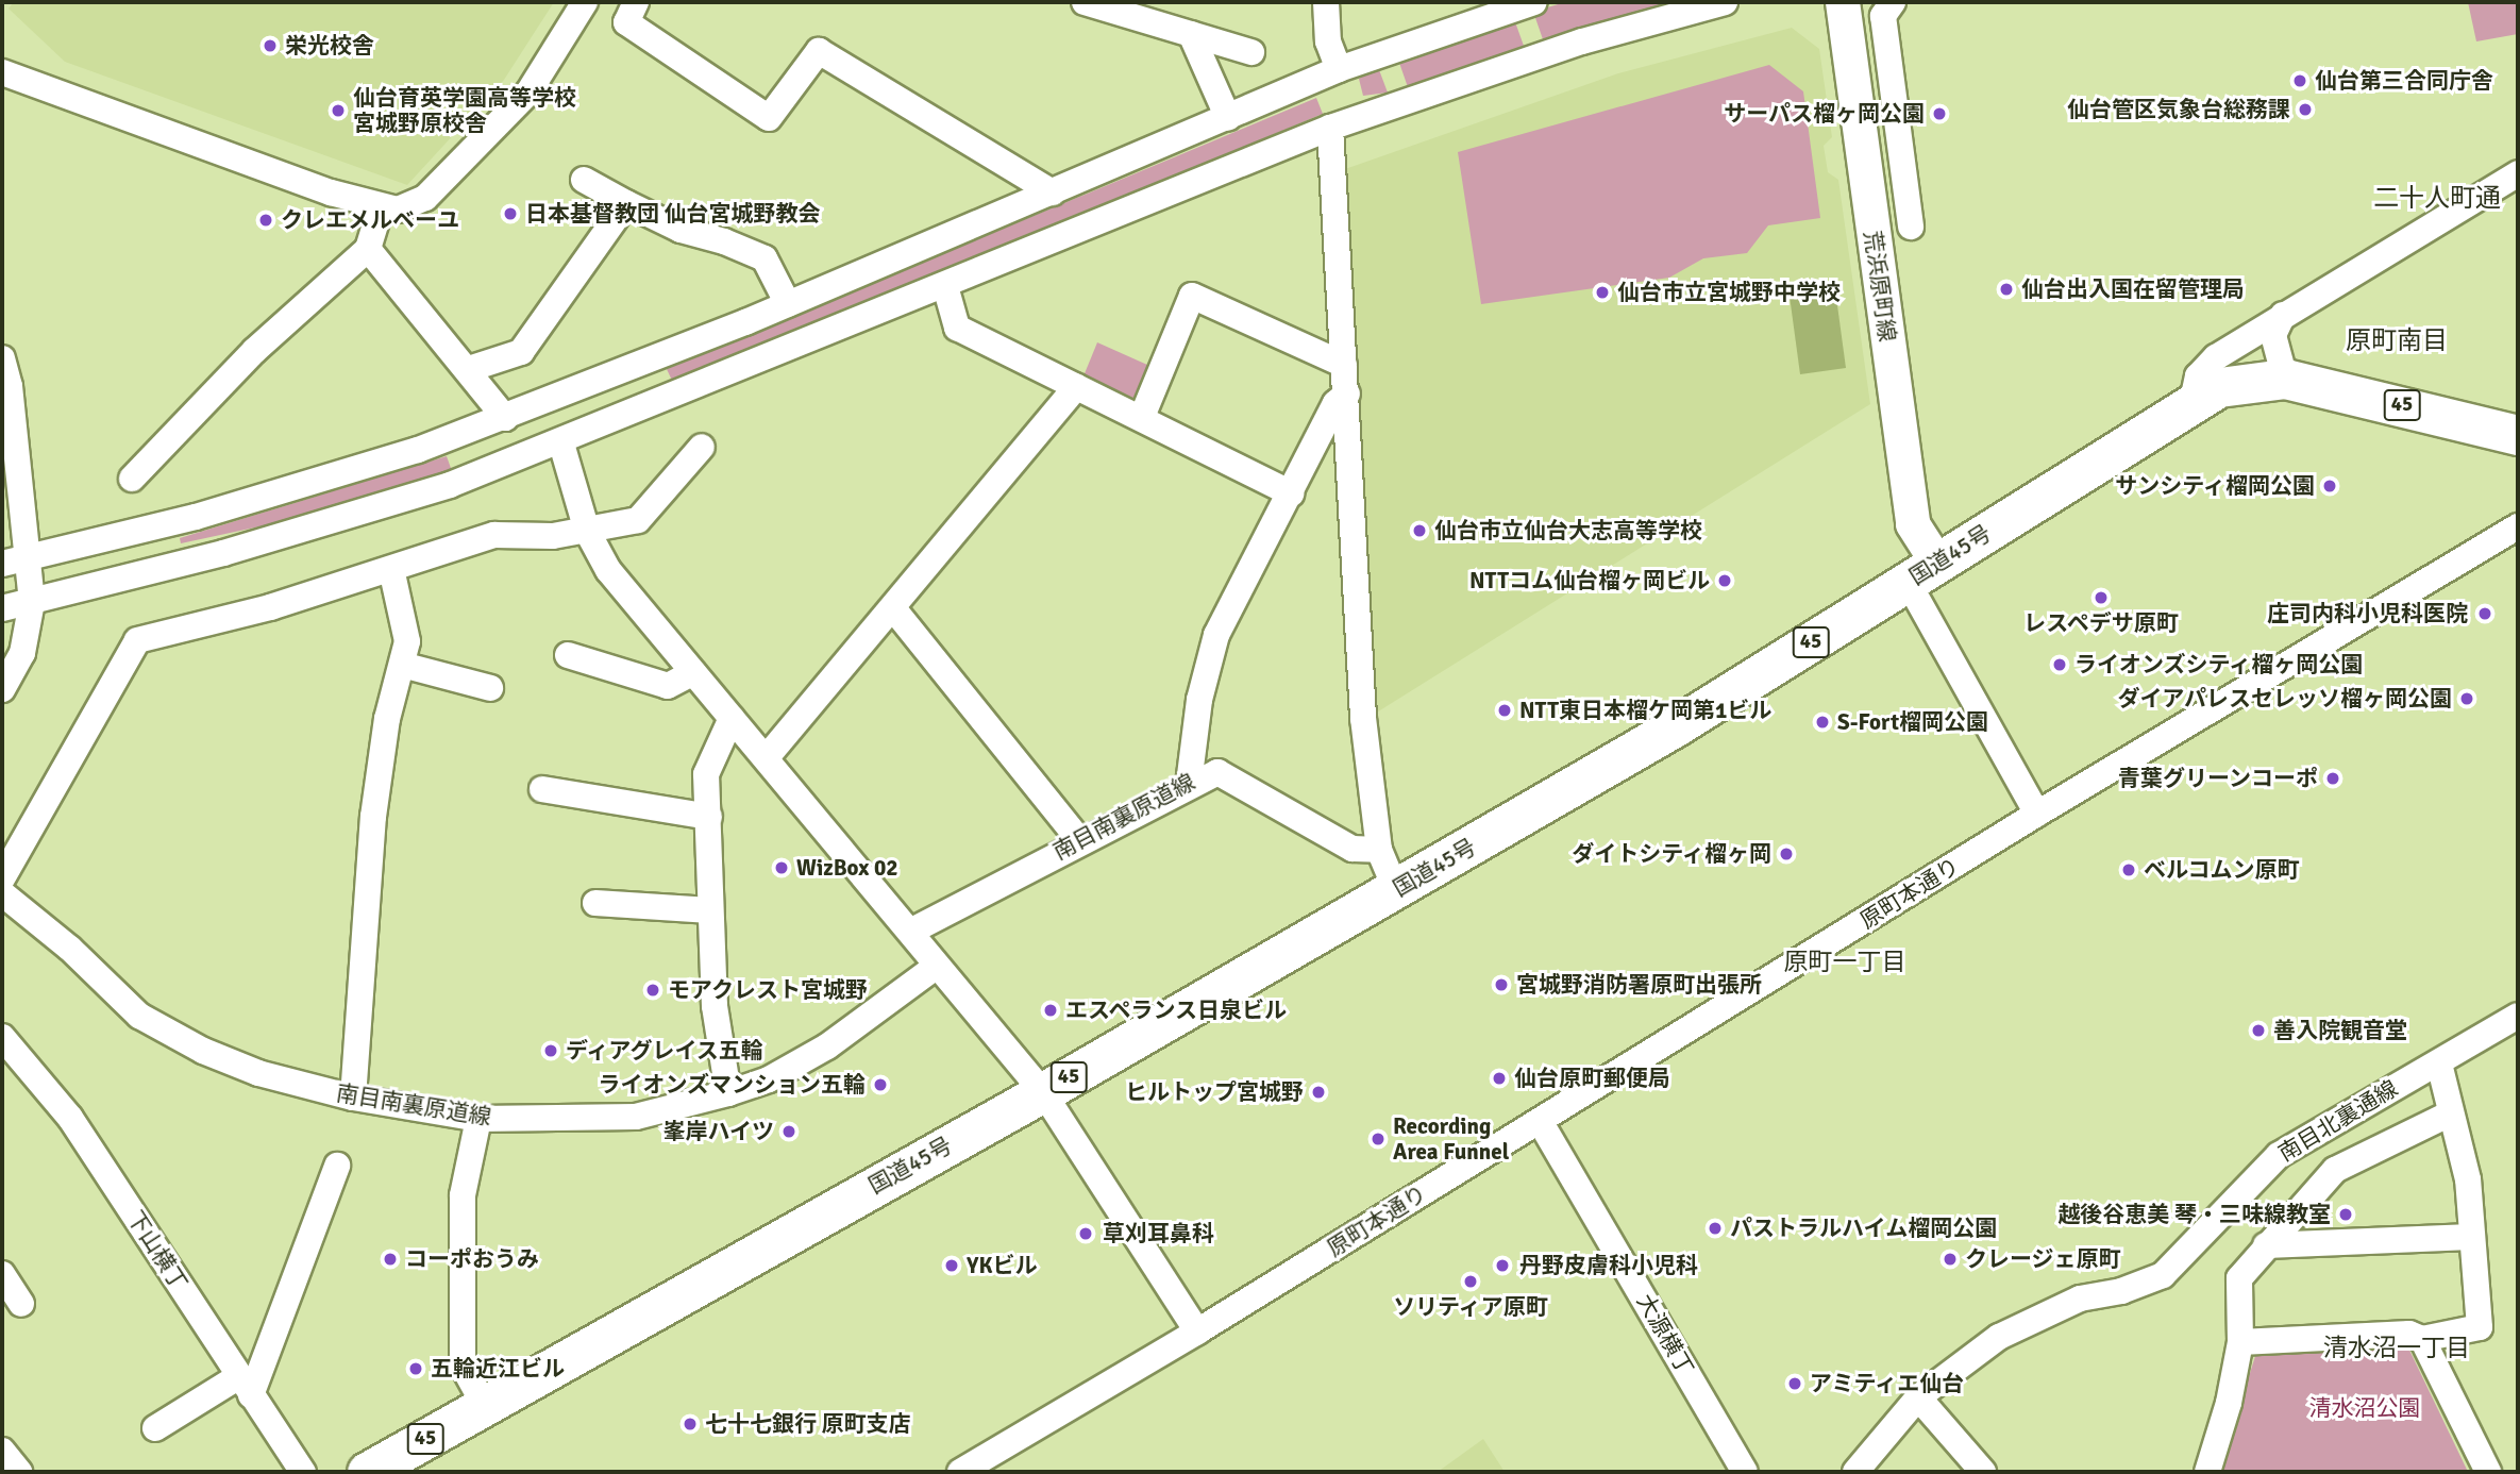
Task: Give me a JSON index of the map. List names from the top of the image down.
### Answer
{
  "streets": {
    "highway": ["45", "国道45号"],
    "main road": ["荒浜原町線"],
    "street": [
      "南目南裏原道線",
      "原町本通り",
      "南目北裏通線",
      "下山横丁",
      "大源横丁"
    ]
  },
  "crossings": [
    ["荒浜原町線", "国道45号"],
    ["原町本通り", "大源横丁"]
  ],
  "districts": [
    "二十人町通",
    "原町南目",
    "原町一丁目",
    "清水沼一丁目"
  ],
  "parks": ["清水沼公園"],
  "places": [
    "栄光校舎",
    "仙台第三合同庁舎",
    "仙台管区気象台総務課",
    "仙台育英学園高等学校 宮城野原校舎",
    "サーパス榴ヶ岡公園",
    "日本基督教団 仙台宮城野教会",
    "クレエメルベーユ",
    "仙台出入国在留管理局",
    "仙台市立宮城野中学校",
    "サンシティ榴岡公園",
    "仙台市立仙台大志高等学校",
    "NTTコム仙台榴ヶ岡ビル",
    "レスペデサ原町",
    "庄司内科小児科医院",
    "ライオンズシティ榴ヶ岡公園",
    "ダイアパレスセレッソ榴ヶ岡公園",
    "NTT東日本榴ケ岡第1ビル",
    "S-Fort榴岡公園",
    "青葉グリーンコーポ",
    "ダイトシティ榴ヶ岡",
    "WizBox 02",
    "ベルコムン原町",
    "宮城野消防署原町出張所",
    "モアクレスト宮城野",
    "エスペランス日泉ビル",
    "善入院観音堂",
    "ディアグレイス五輪",
    "仙台原町郵便局",
    "ライオンズマンション五輪",
    "ヒルトップ宮城野",
    "峯岸ハイツ",
    "Recording Area Funnel",
    "越後谷恵美 琴・三味線教室",
    "パストラルハイム榴岡公園",
    "草刈耳鼻科",
    "コーポおうみ",
    "クレージェ原町",
    "YKビル",
    "丹野皮膚科小児科",
    "ソリティア原町",
    "五輪近江ビル",
    "アミティエ仙台",
    "七十七銀行 原町支店"
  ]
}
